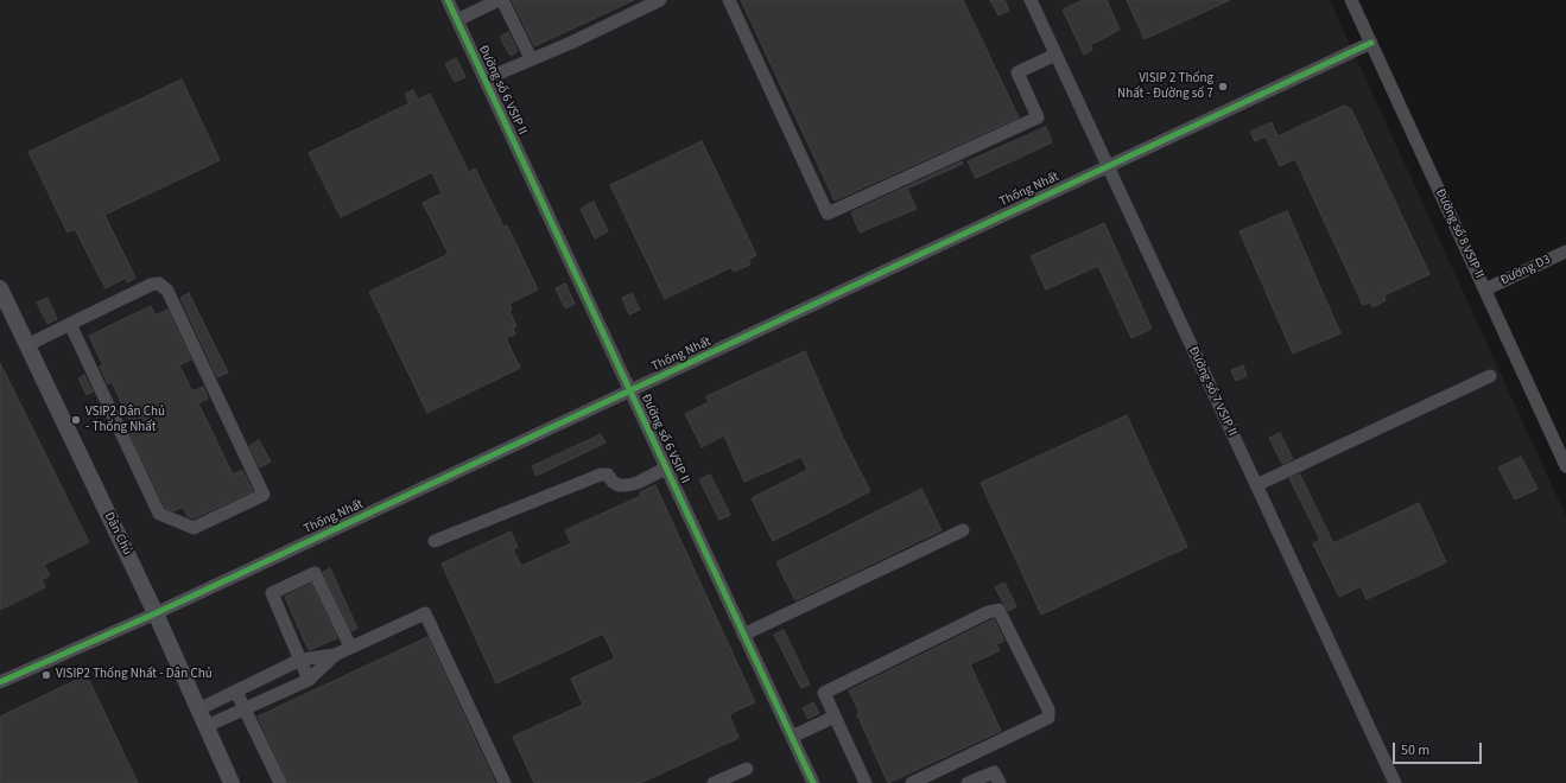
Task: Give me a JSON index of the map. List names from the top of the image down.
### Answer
{
  "streets": {
    "main road": ["Dân Chủ"],
    "street": [
      "Đường số 6 VSIP II",
      "Thống Nhất",
      "Đường số 8 VSIP II",
      "Đường D3",
      "Đường số 7 VSIP II"
    ]
  },
  "crossings": [
    ["Đường số 6 VSIP II", "Thống Nhất"],
    ["Thống Nhất", "Đường số 8 VSIP II"],
    ["Thống Nhất", "Đường số 7 VSIP II"],
    ["Thống Nhất", "Dân Chủ"],
    ["Đường số 8 VSIP II", "Đường D3"]
  ],
  "places": ["VISIP 2 Thống Nhất - Đường số 7", "VSIP2 Dân Chủ - Thống Nhất", "VISIP2 Thống Nhất - Dân Chủ"],
  "scale_bar": "50 m"
}
